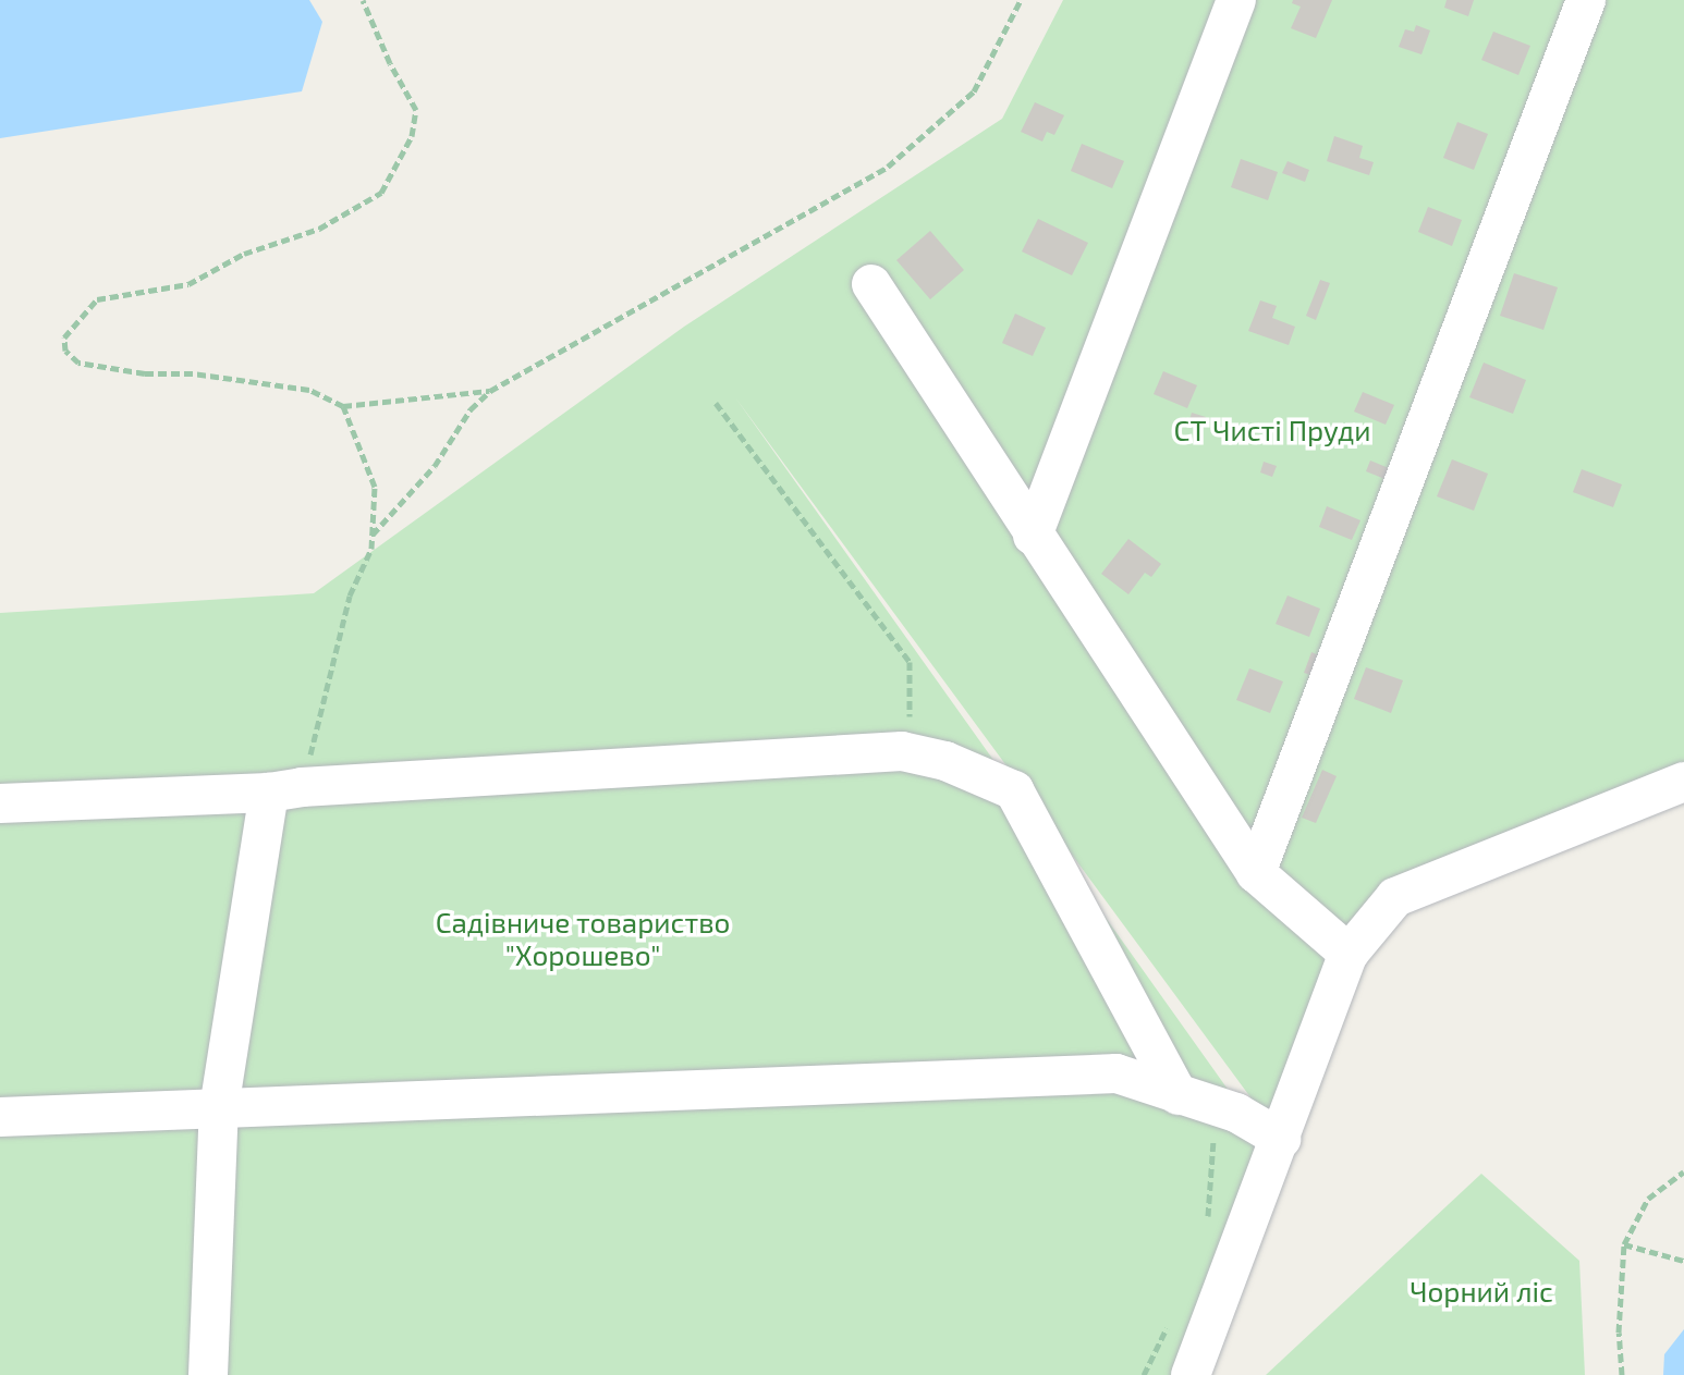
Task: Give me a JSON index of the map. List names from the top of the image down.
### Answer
{
  "parks": ["СТ Чисті Пруди", "Садівниче товариство \"Хорошево\"", "Чорний ліс"]
}
